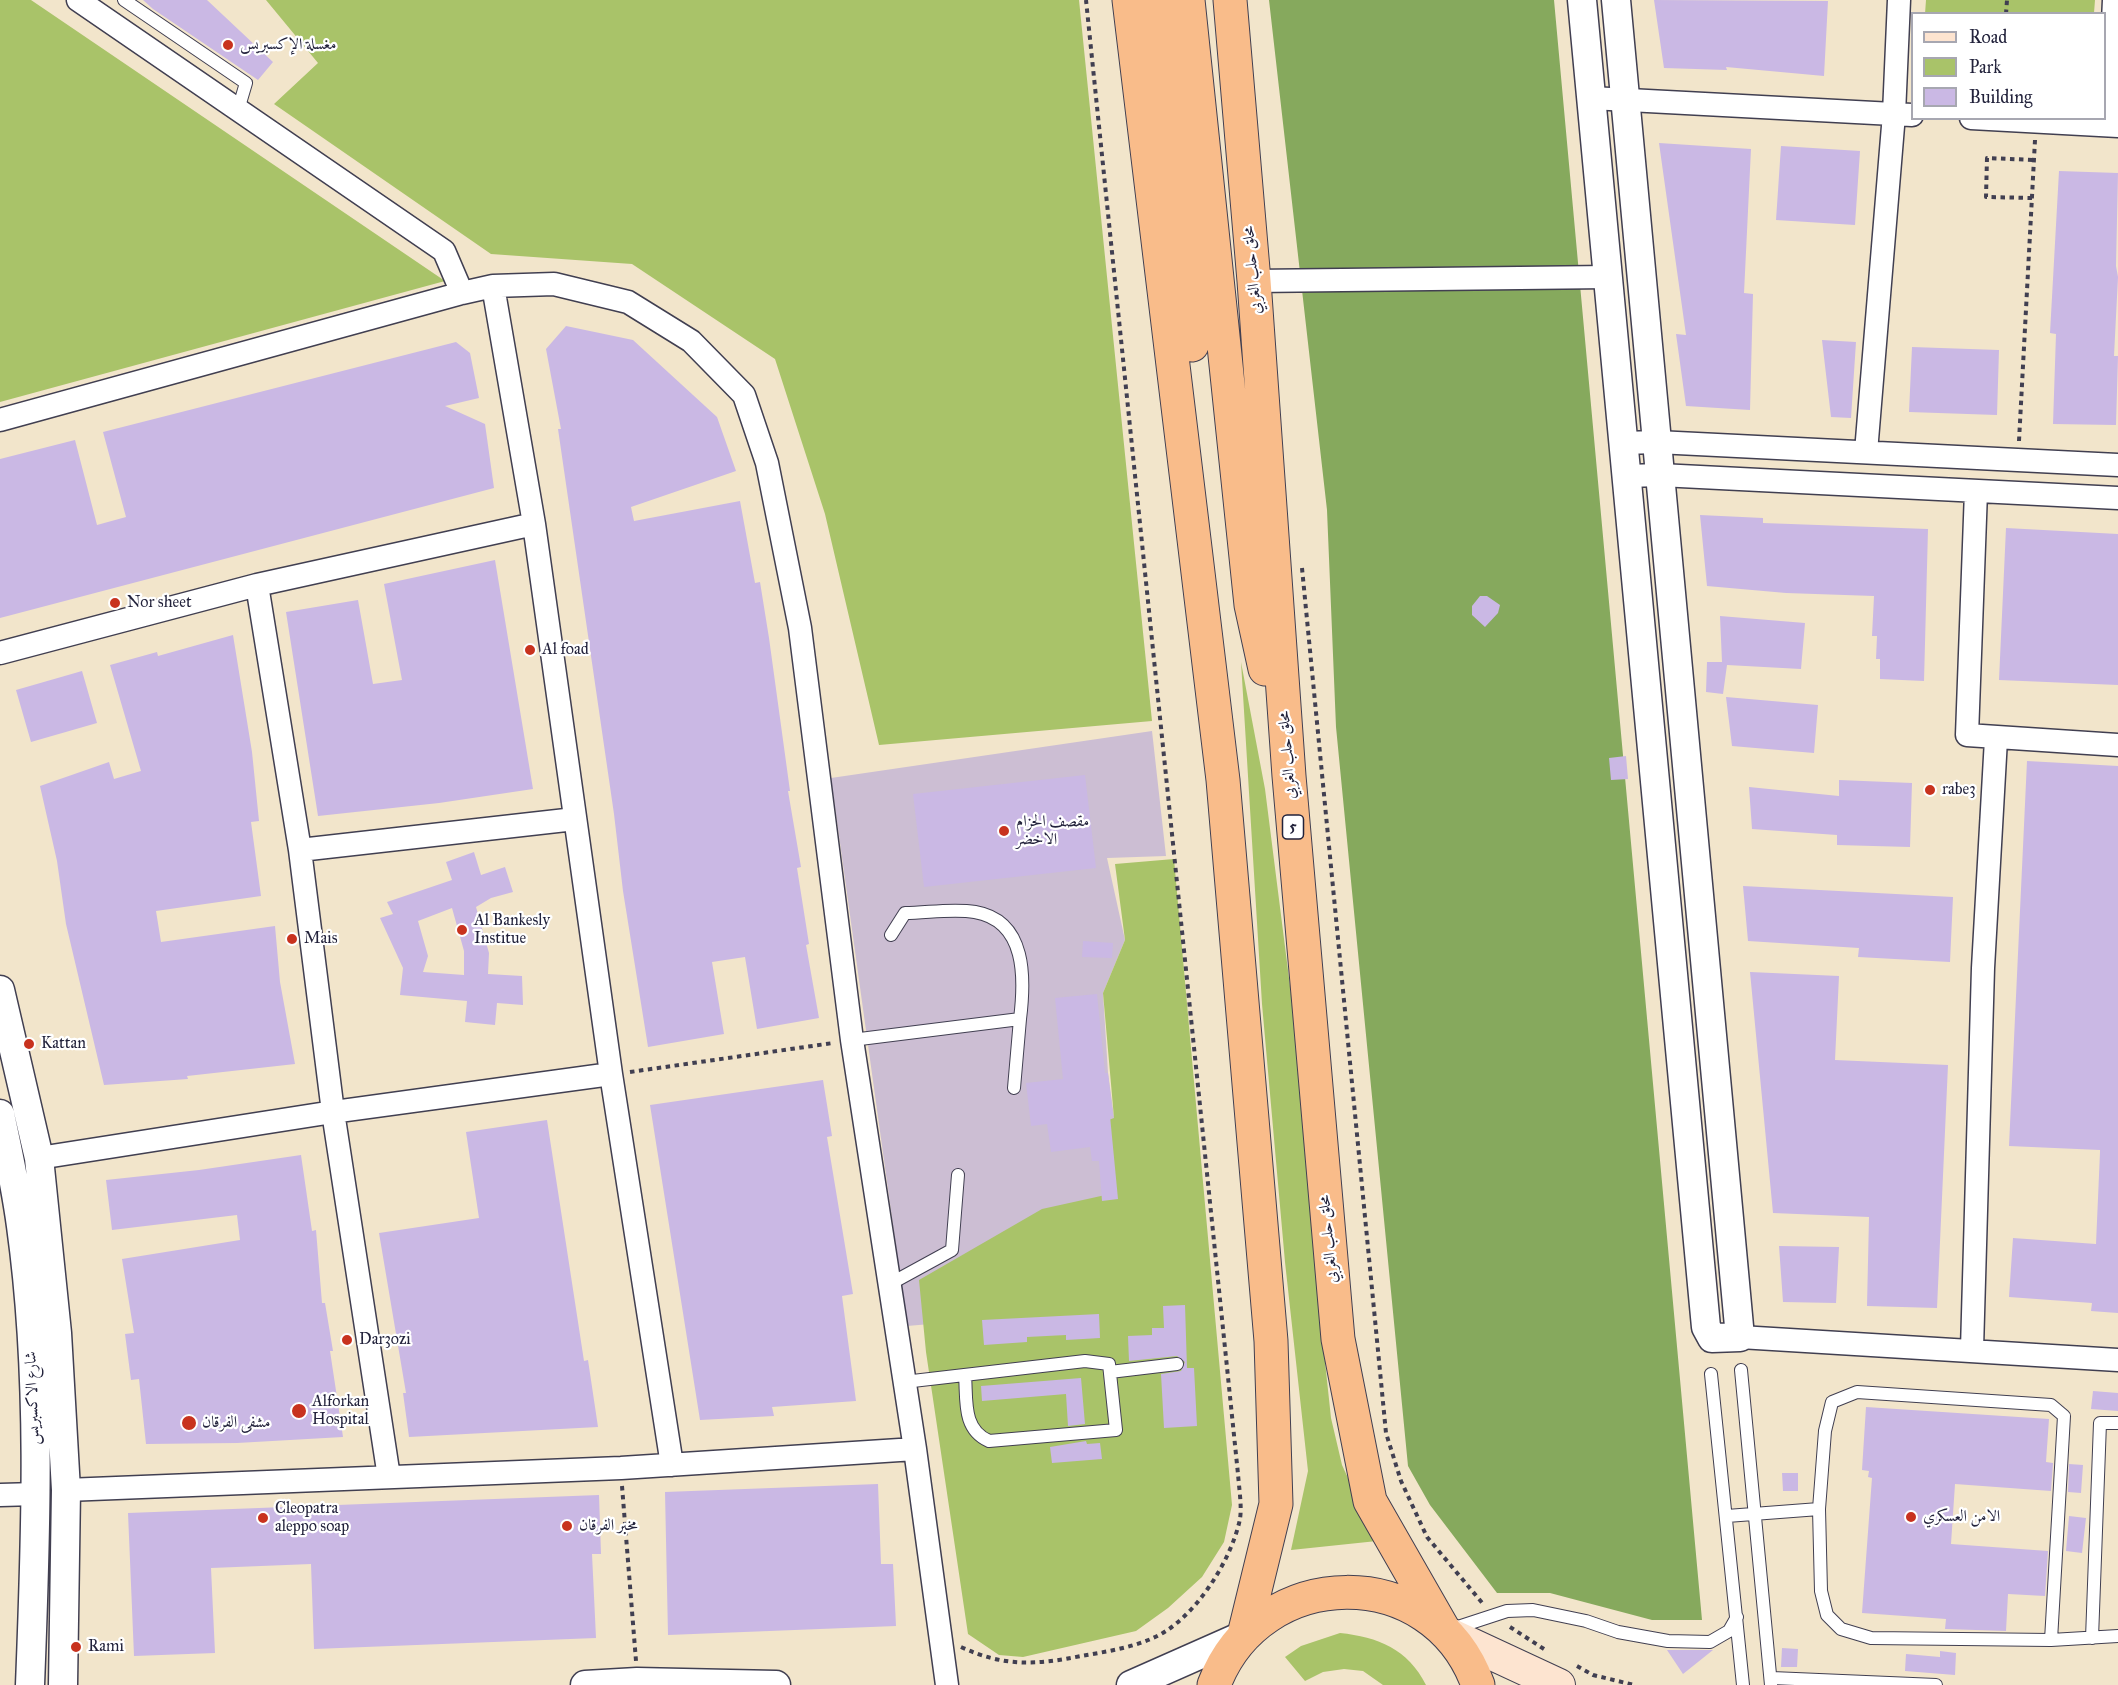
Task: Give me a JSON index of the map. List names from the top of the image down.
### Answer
{
  "streets": {
    "highway": ["محلق حلب الغربي", "5"],
    "street": ["شارع الاكسبريس"]
  },
  "places": [
    "مغسلة الإكسبريس",
    "Nor sheet",
    "Al foad",
    "rabe3",
    "مقصف الحزام الاخضر",
    "Al Bankesly Institue",
    "Mais",
    "Kattan",
    "Dar3ozi",
    "Alforkan Hospital",
    "مشفى الفرقان",
    "الامن العسكري",
    "Cleopatra aleppo soap",
    "مخبر الفرقان",
    "Rami"
  ],
  "legend": ["Road", "Park", "Building"]
}
